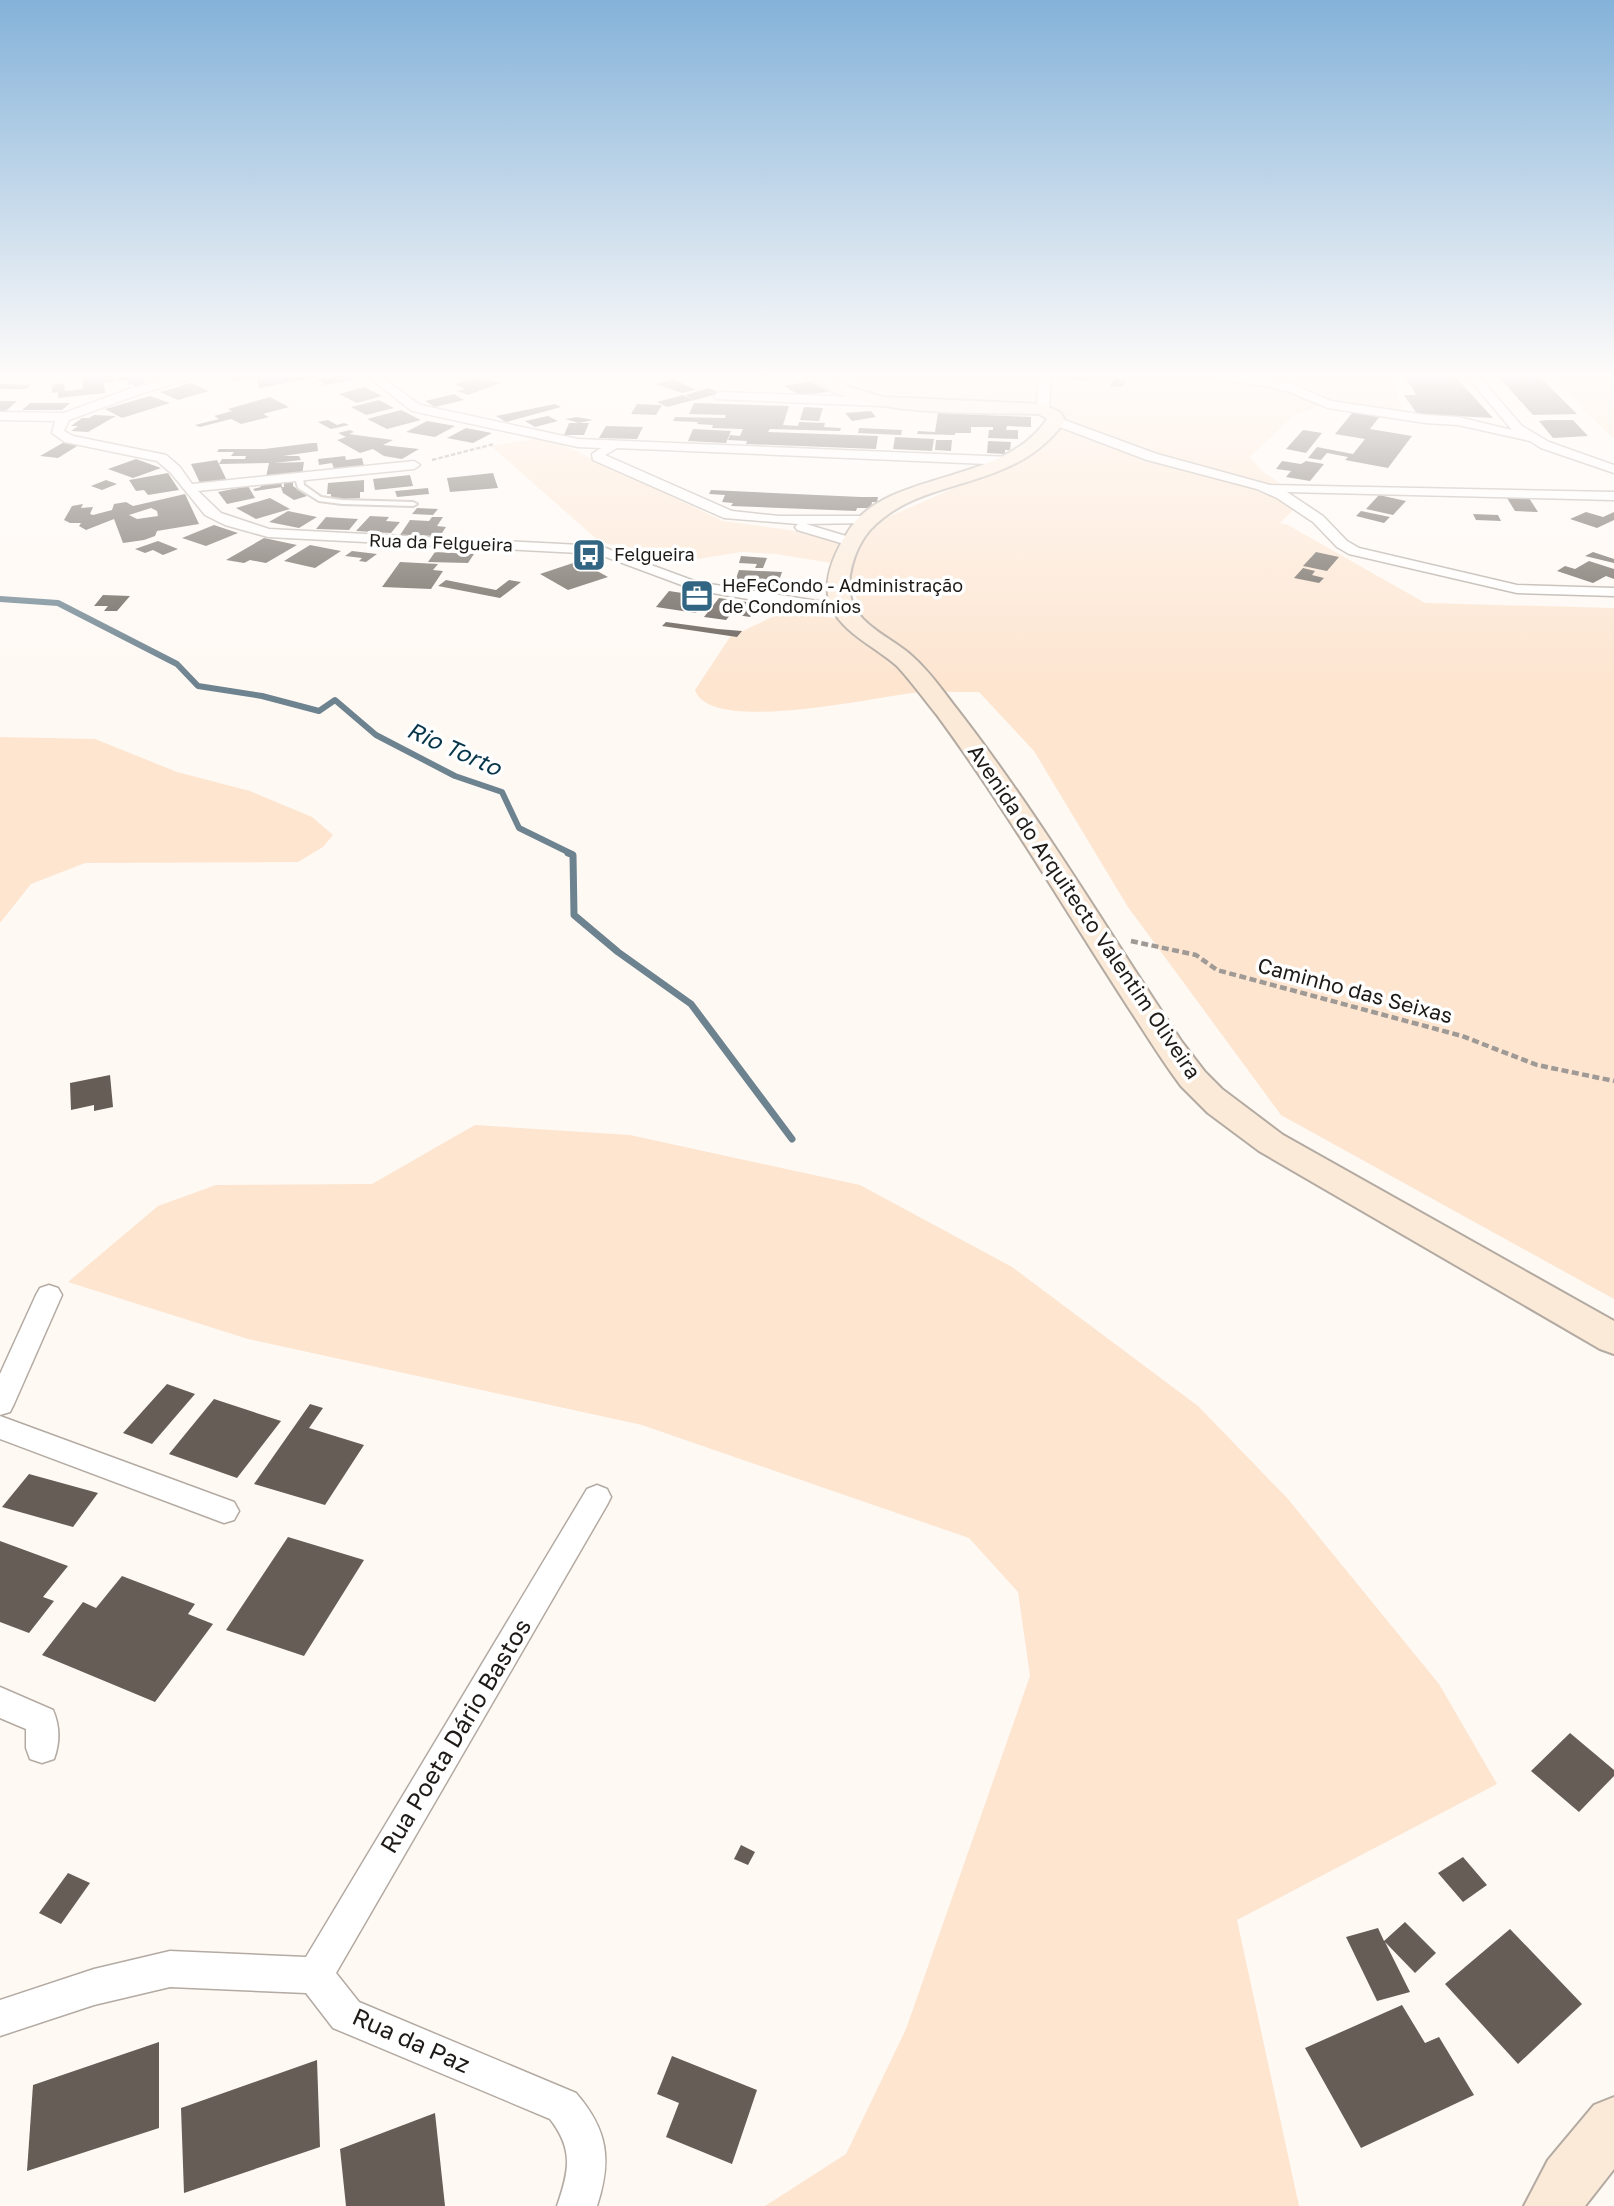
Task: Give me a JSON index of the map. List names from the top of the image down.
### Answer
{
  "streets": {
    "street": [
      "Rua da Felgueira",
      "Avenida do Arquitecto Valentim Oliveira",
      "Rua Poeta Dário Bastos",
      "Rua da Paz"
    ],
    "path": ["Caminho das Seixas"]
  },
  "crossings": [
    ["Rua da Felgueira", "Avenida do Arquitecto Valentim Oliveira"],
    ["Avenida do Arquitecto Valentim Oliveira", "Caminho das Seixas"],
    ["Rua Poeta Dário Bastos", "Rua da Paz"]
  ],
  "water": ["Rio Torto"],
  "places": {
    "bus stop": ["Felgueira"],
    "office": ["HeFeCondo - Administração de Condomínios"]
  }
}
